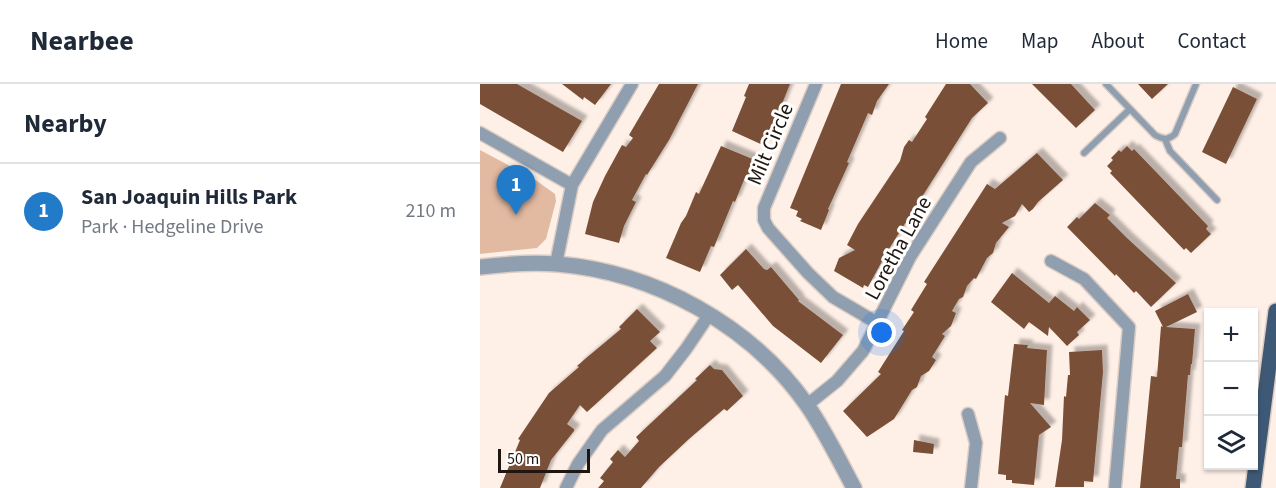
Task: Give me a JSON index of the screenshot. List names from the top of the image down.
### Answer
{
  "streets": {
    "street": ["Milt Circle", "Loretha Lane"]
  },
  "crossings": [
    ["Milt Circle", "Loretha Lane"]
  ],
  "scale_bar": "50 m",
  "page": {
    "header": "Nearbee",
    "nav": [
      "Home",
      "Map",
      "About",
      "Contact"
    ],
    "heading": "Nearby",
    "list": [
      {
        "mark": "1",
        "name": "San Joaquin Hills Park",
        "note": "Park · Hedgeline Drive",
        "value": "210 m"
      }
    ],
    "pins": "1",
    "map_buttons": ["+", "−"],
    "scale": "50 m"
  }
}
